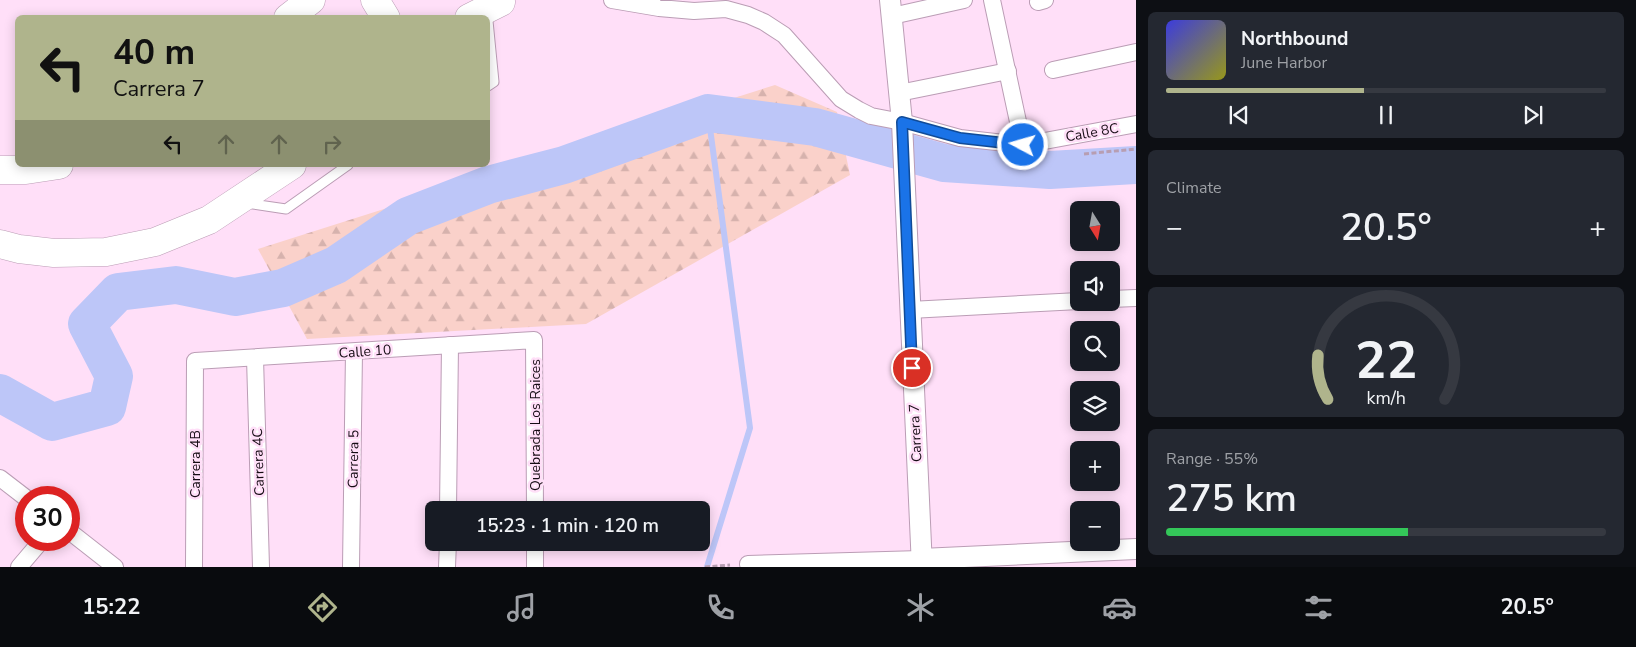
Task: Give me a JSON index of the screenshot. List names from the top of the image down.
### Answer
{
  "streets": {
    "street": [
      "Calle 8C",
      "Calle 10",
      "Quebrada Los Raices",
      "Carrera 7",
      "Carrera 5",
      "Carrera 4C",
      "Carrera 4B"
    ]
  },
  "crossings": [
    ["Calle 8C", "Carrera 7"],
    ["Calle 10", "Quebrada Los Raices"],
    ["Calle 10", "Carrera 5"],
    ["Calle 10", "Carrera 4C"],
    ["Calle 10", "Carrera 4B"]
  ],
  "north": "bottom",
  "page": {
    "turn": ["40 m", "Carrera 7"],
    "song": ["Northbound", "June Harbor"],
    "tile": [
      "Climate",
      ["Range · 55%", "275 km"]
    ],
    "map_buttons": ["+", "−"],
    "heat": ["−", "20.5°", "+"],
    "limit": "30",
    "trip": "15:23 · 1 min · 120 m",
    "tabs": ["15:22", "20.5°"],
    "gauge": ["22", "km/h"]
  }
}
